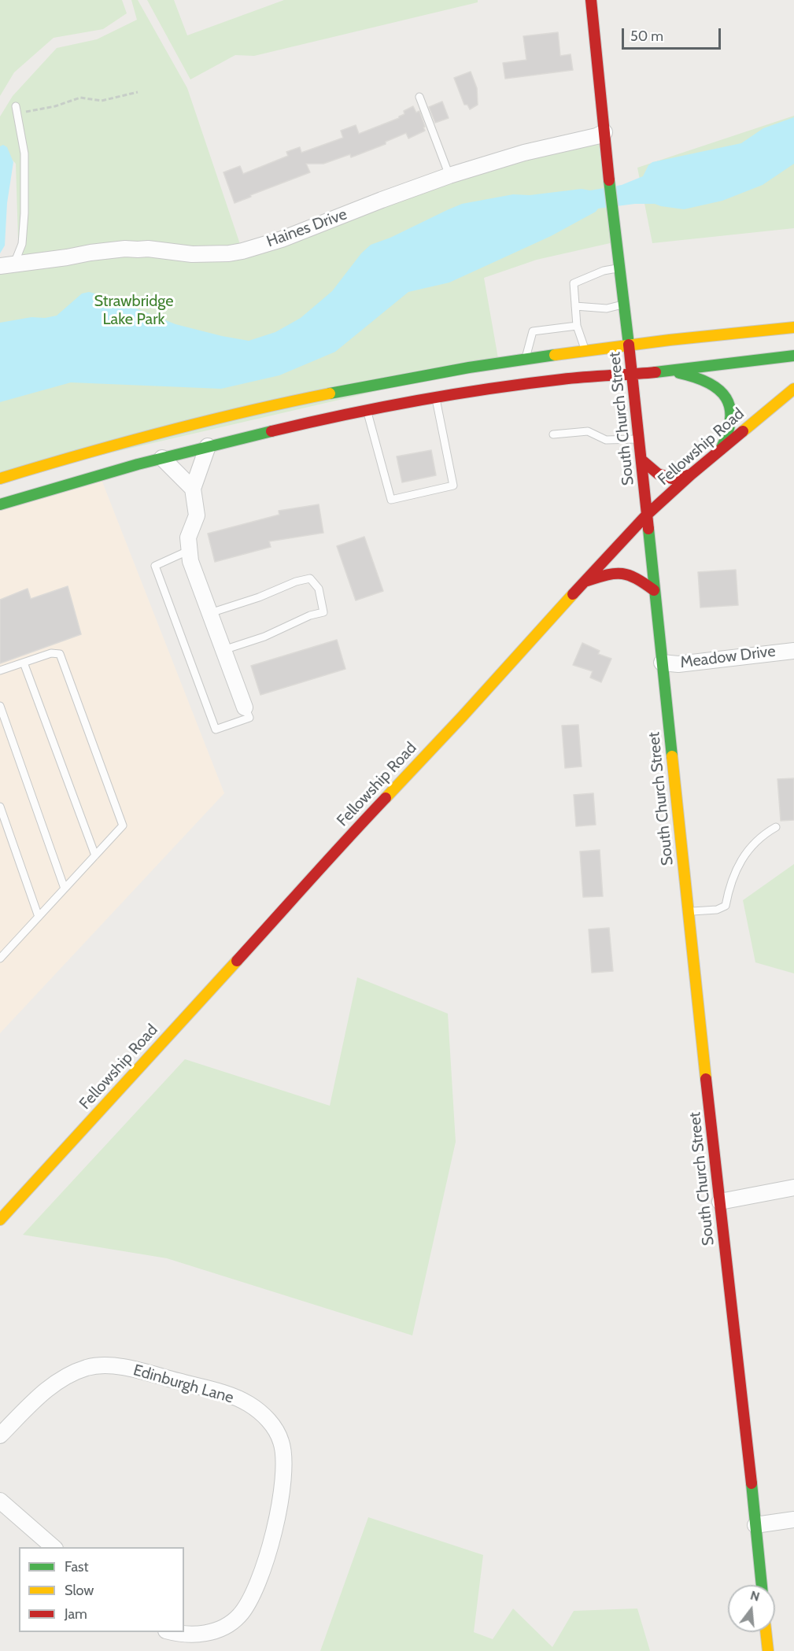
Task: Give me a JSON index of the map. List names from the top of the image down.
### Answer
{
  "streets": {
    "main road": ["South Church Street", "Fellowship Road"],
    "street": ["Haines Drive", "Meadow Drive", "Edinburgh Lane"]
  },
  "crossings": [
    ["Haines Drive", "South Church Street"],
    ["South Church Street", "Fellowship Road"],
    ["South Church Street", "Meadow Drive"]
  ],
  "parks": ["Strawbridge Lake Park"],
  "legend": ["Fast", "Slow", "Jam"],
  "scale_bar": "50 m",
  "north": "top"
}
